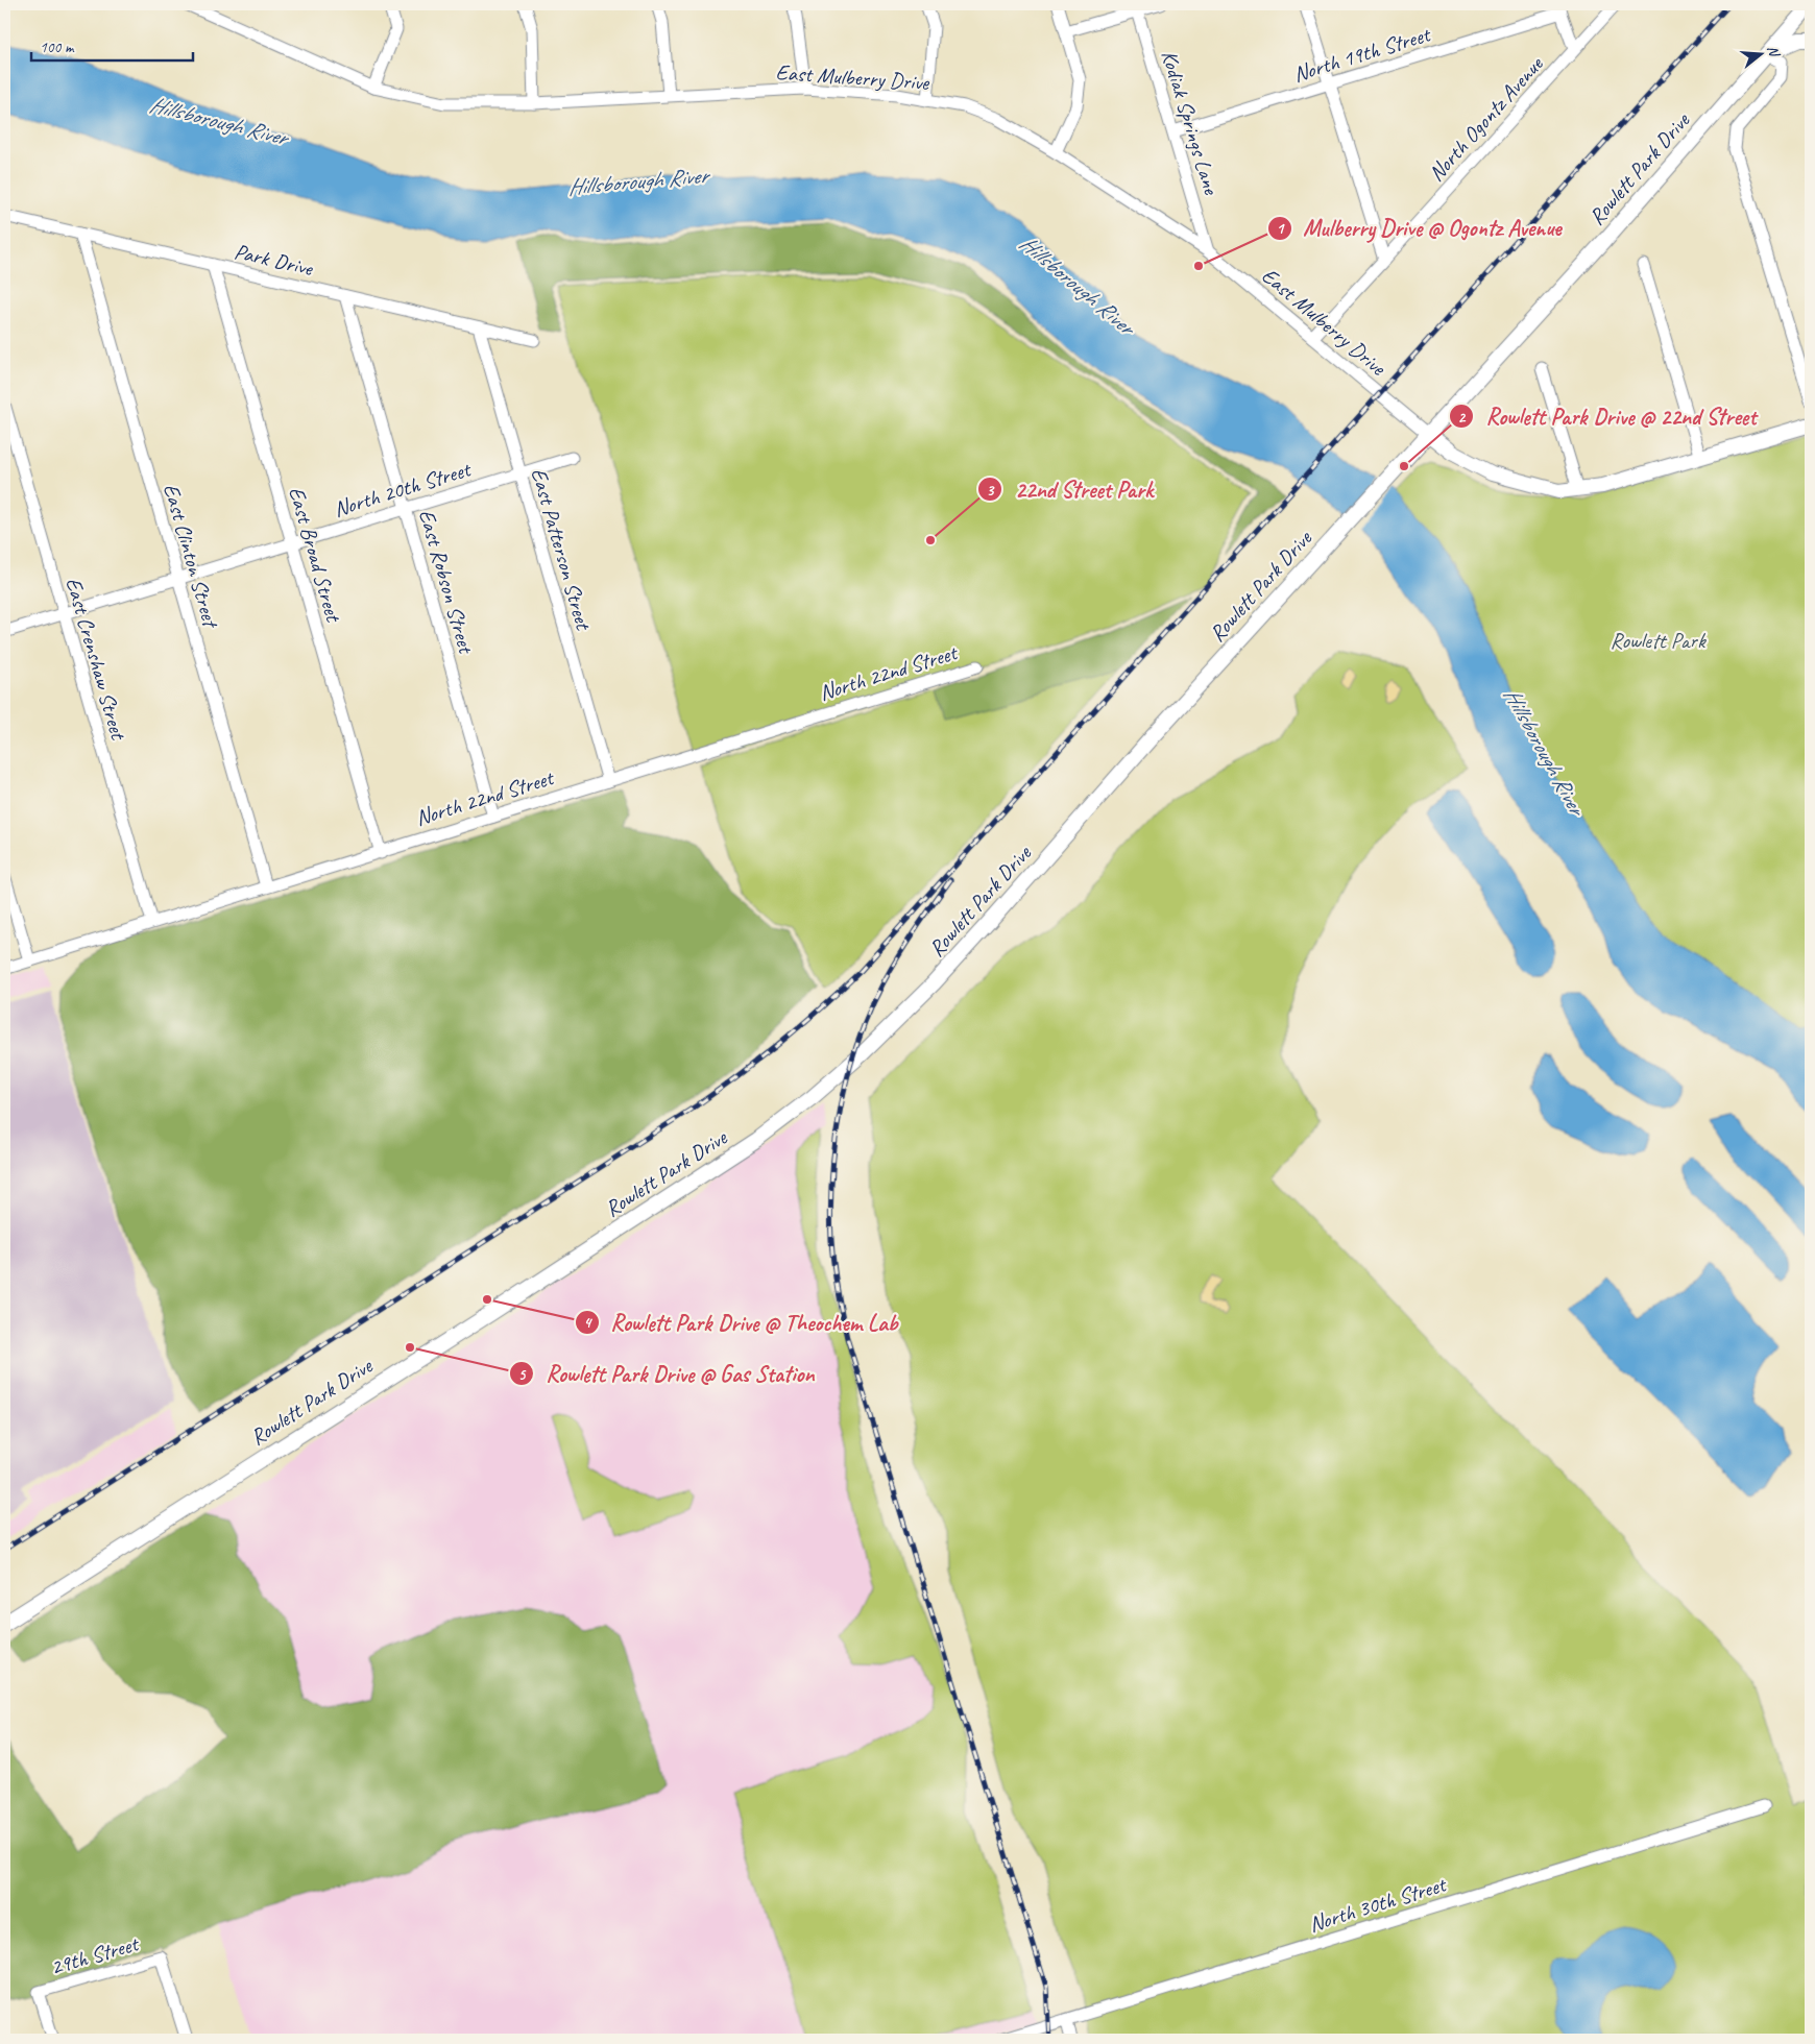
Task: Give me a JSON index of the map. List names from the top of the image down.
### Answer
{
  "streets": {
    "street": [
      "North 19th Street",
      "East Mulberry Drive",
      "North Ogontz Avenue",
      "Kodiak Springs Lane",
      "Rowlett Park Drive",
      "Park Drive",
      "North 20th Street",
      "East Patterson Street",
      "East Broad Street",
      "East Clinton Street",
      "East Robson Street",
      "East Crenshaw Street",
      "North 22nd Street",
      "North 30th Street",
      "29th Street"
    ]
  },
  "crossings": [
    ["North 19th Street", "Kodiak Springs Lane"],
    ["East Mulberry Drive", "North Ogontz Avenue"],
    ["East Mulberry Drive", "Kodiak Springs Lane"],
    ["East Mulberry Drive", "Rowlett Park Drive"],
    ["Park Drive", "East Patterson Street"],
    ["Park Drive", "East Broad Street"],
    ["Park Drive", "East Clinton Street"],
    ["Park Drive", "East Robson Street"],
    ["North 20th Street", "East Patterson Street"],
    ["North 20th Street", "East Broad Street"],
    ["North 20th Street", "East Clinton Street"],
    ["North 20th Street", "East Robson Street"],
    ["North 20th Street", "East Crenshaw Street"],
    ["East Patterson Street", "North 22nd Street"],
    ["East Broad Street", "North 22nd Street"],
    ["East Clinton Street", "North 22nd Street"],
    ["East Robson Street", "North 22nd Street"],
    ["East Crenshaw Street", "North 22nd Street"]
  ],
  "water": ["Hillsborough River"],
  "parks": ["Rowlett Park"],
  "places": [
    "Mulberry Drive @ Ogontz Avenue",
    "Rowlett Park Drive @ 22nd Street",
    "22nd Street Park",
    "Rowlett Park Drive @ Theochem Lab",
    "Rowlett Park Drive @ Gas Station"
  ],
  "scale_bar": "100 m",
  "north": "right"
}
